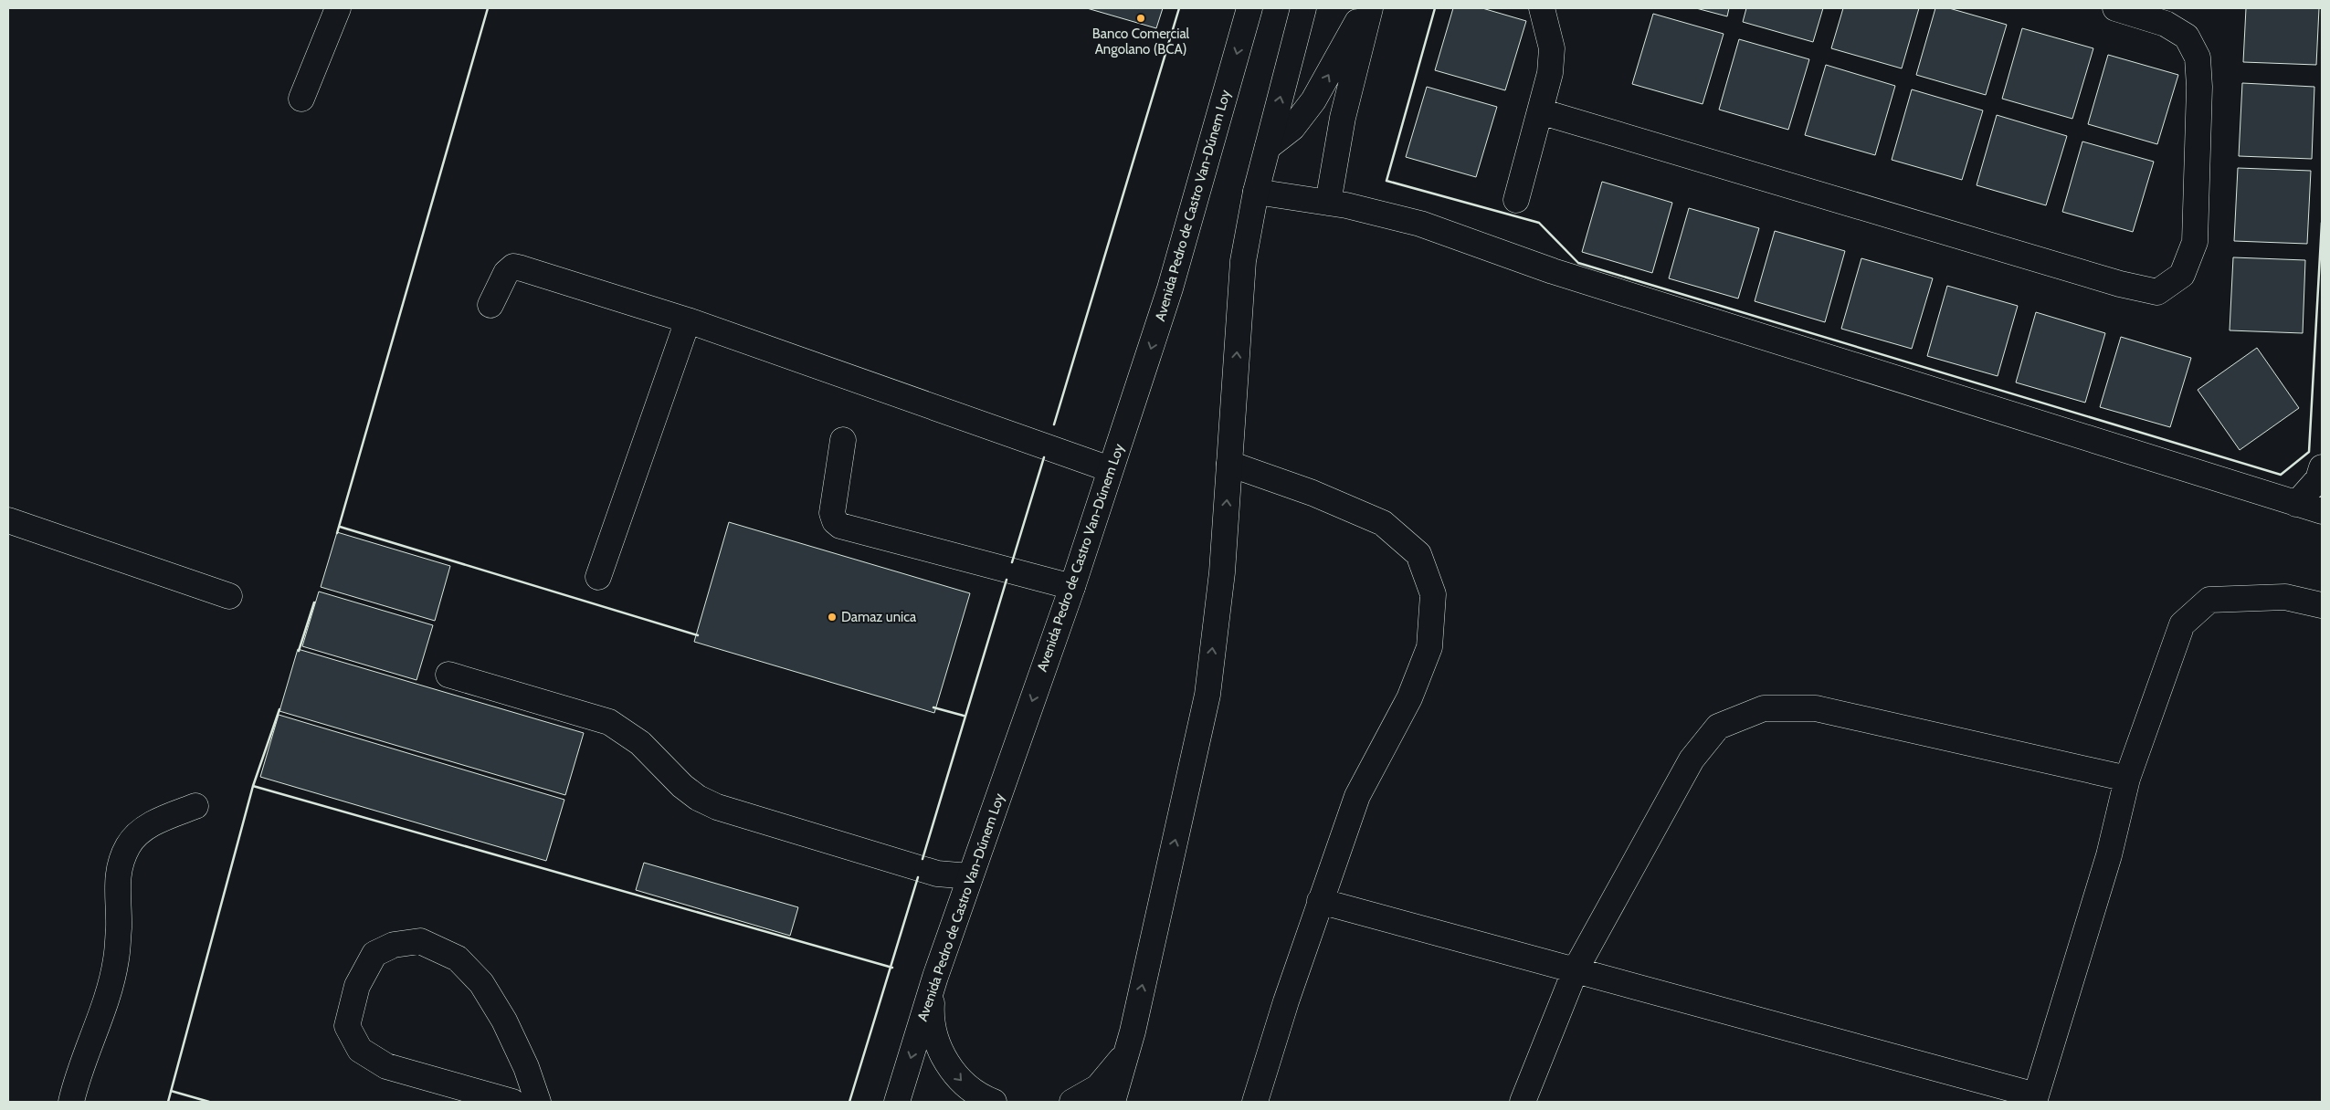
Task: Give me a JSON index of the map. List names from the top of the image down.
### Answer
{
  "streets": {
    "main road": ["Avenida Pedro de Castro Van-Dúnem Loy"]
  },
  "places": ["Banco Comercial Angolano (BCA)", "Damaz unica"]
}
